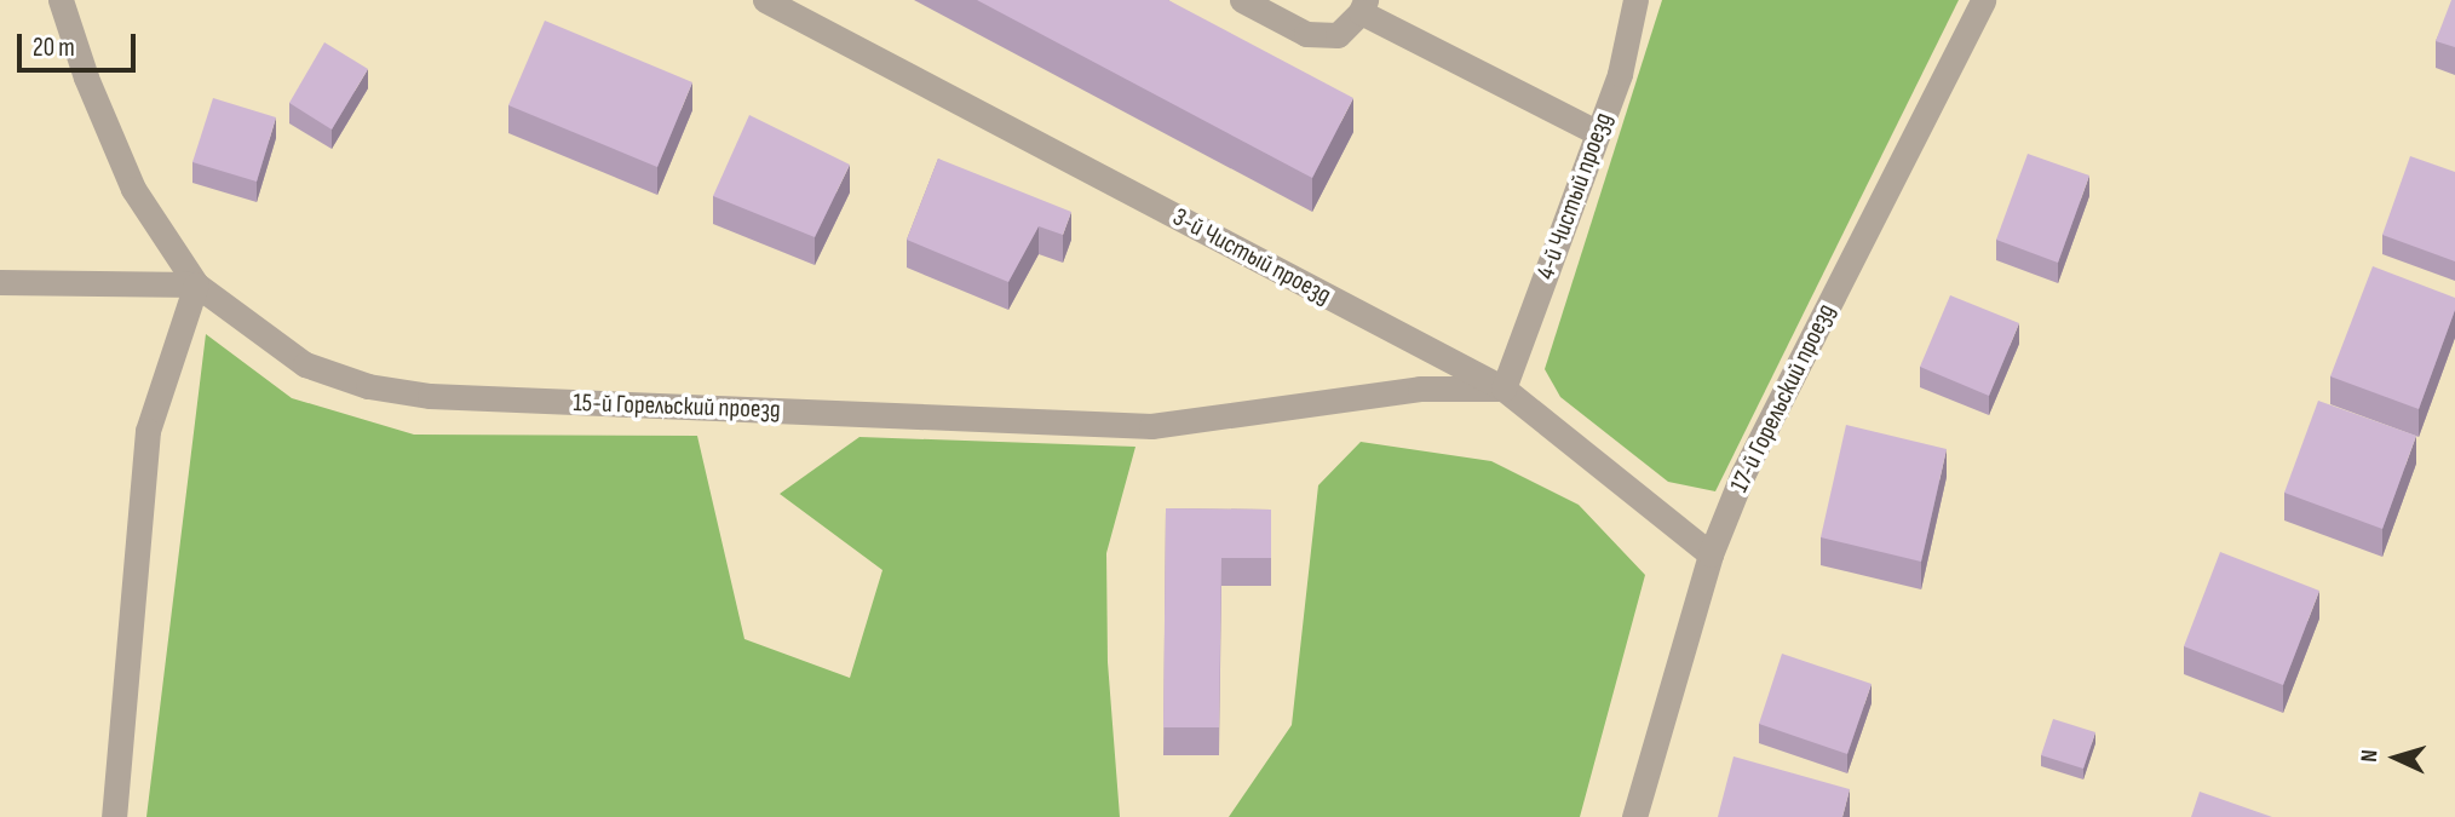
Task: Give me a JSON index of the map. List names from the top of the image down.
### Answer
{
  "streets": {
    "street": [
      "4-й Чистый проезд",
      "3-й Чистый проезд",
      "17-й Горельский проезд",
      "15-й Горельский проезд"
    ]
  },
  "crossings": [
    ["4-й Чистый проезд", "3-й Чистый проезд"],
    ["4-й Чистый проезд", "15-й Горельский проезд"],
    ["3-й Чистый проезд", "17-й Горельский проезд"],
    ["3-й Чистый проезд", "15-й Горельский проезд"]
  ],
  "scale_bar": "20 m",
  "north": "left"
}
